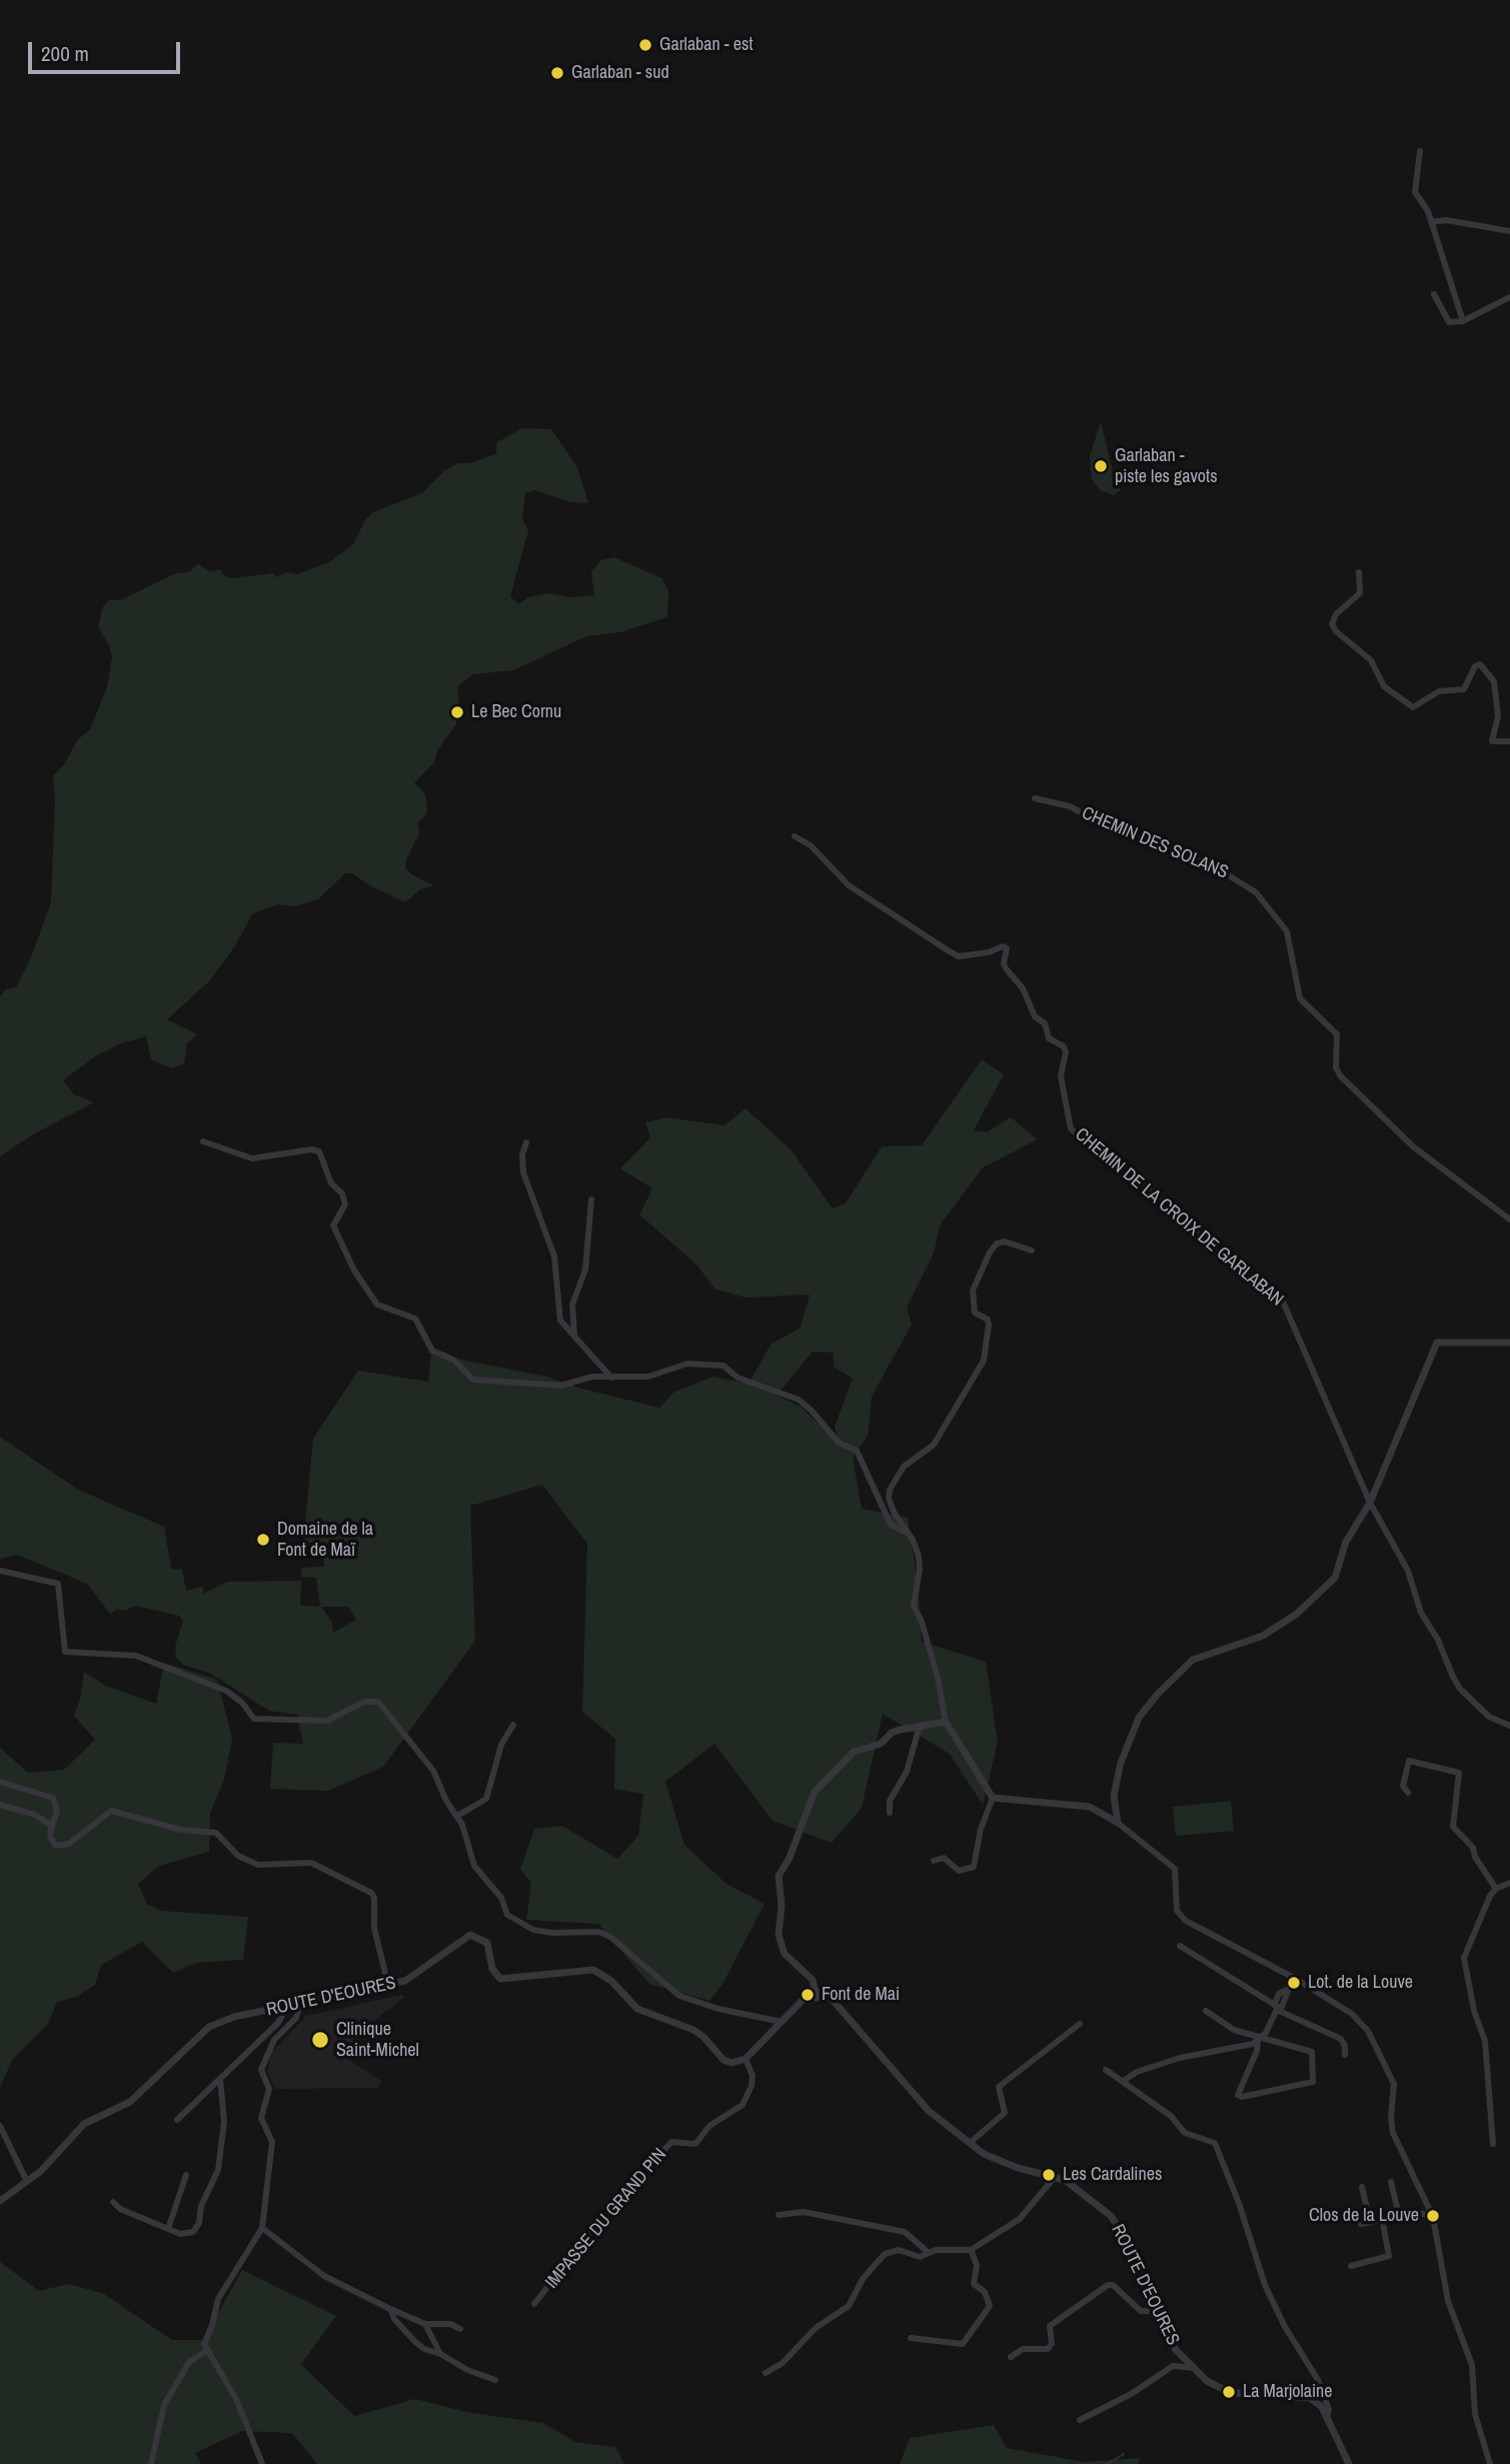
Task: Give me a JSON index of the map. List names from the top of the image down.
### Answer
{
  "streets": {
    "street": [
      "CHEMIN DES SOLANS",
      "CHEMIN DE LA CROIX DE GARLABAN",
      "ROUTE D'EOURES",
      "IMPASSE DU GRAND PIN"
    ]
  },
  "crossings": [
    ["ROUTE D'EOURES", "IMPASSE DU GRAND PIN"]
  ],
  "places": [
    "Garlaban - est",
    "Garlaban - sud",
    "Garlaban - piste les gavots",
    "Le Bec Cornu",
    "Domaine de la Font de Maï",
    "Lot. de la Louve",
    "Font de Mai",
    "Clinique Saint-Michel",
    "Les Cardalines",
    "Clos de la Louve",
    "La Marjolaine"
  ],
  "scale_bar": "200 m"
}
